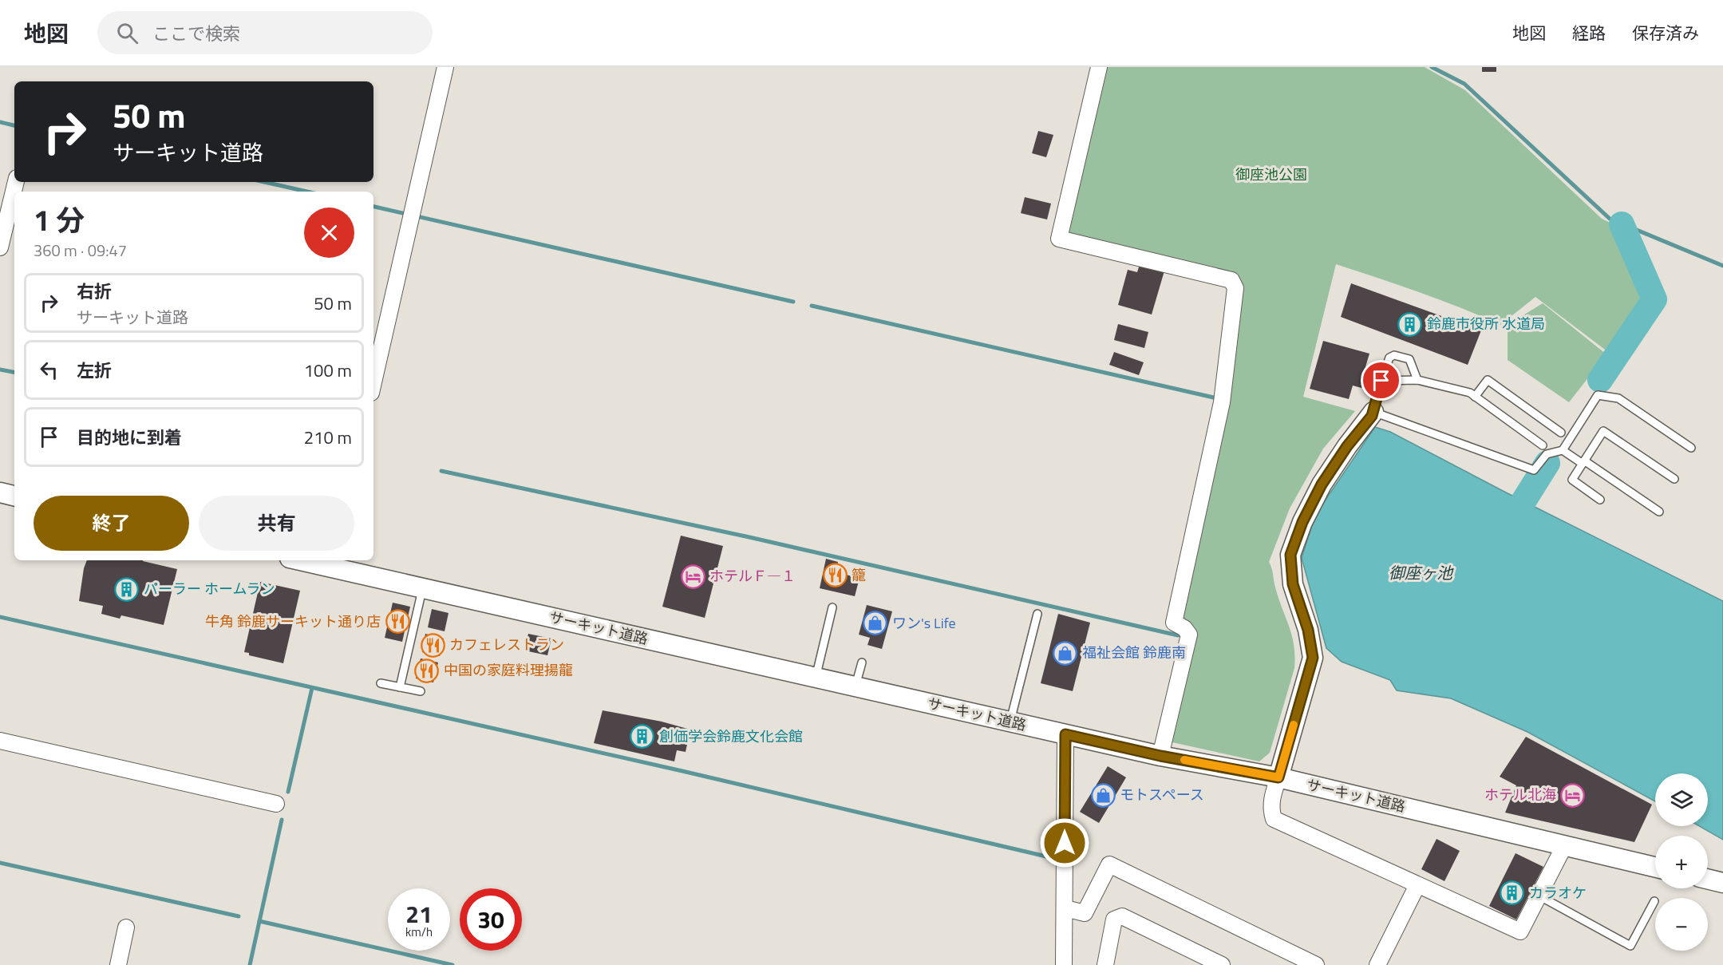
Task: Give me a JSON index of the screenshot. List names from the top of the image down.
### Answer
{
  "streets": {
    "street": ["サーキット道路"]
  },
  "water": ["御座ヶ池"],
  "parks": ["御座池公園"],
  "places": {
    "building": [
      "鈴鹿市役所 水道局",
      "パーラー ホームラン",
      "創価学会鈴鹿文化会館",
      "カラオケ"
    ],
    "restaurant": [
      "籠",
      "牛角 鈴鹿サーキット通り店",
      "カフェレストラン",
      "中国の家庭料理揚龍"
    ],
    "hotel": ["ホテルＦ―１", "ホテル北海"],
    "shop": ["ワン's Life", "福祉会館 鈴鹿南", "モトスペース"]
  },
  "page": {
    "header": "地図",
    "search": "ここで検索",
    "nav": ["地図", "経路", "保存済み"],
    "turn": ["50 m", "サーキット道路"],
    "heading": ["1 分", "360 m · 09:47"],
    "list": [
      {
        "name": "右折",
        "note": "サーキット道路",
        "value": "50 m"
      },
      {
        "name": "左折",
        "value": "100 m"
      },
      {
        "name": "目的地に到着",
        "value": "210 m"
      }
    ],
    "buttons": ["終了", "共有"],
    "map_buttons": ["+", "−"],
    "speed": "21 km/h",
    "limit": "30"
  }
}
